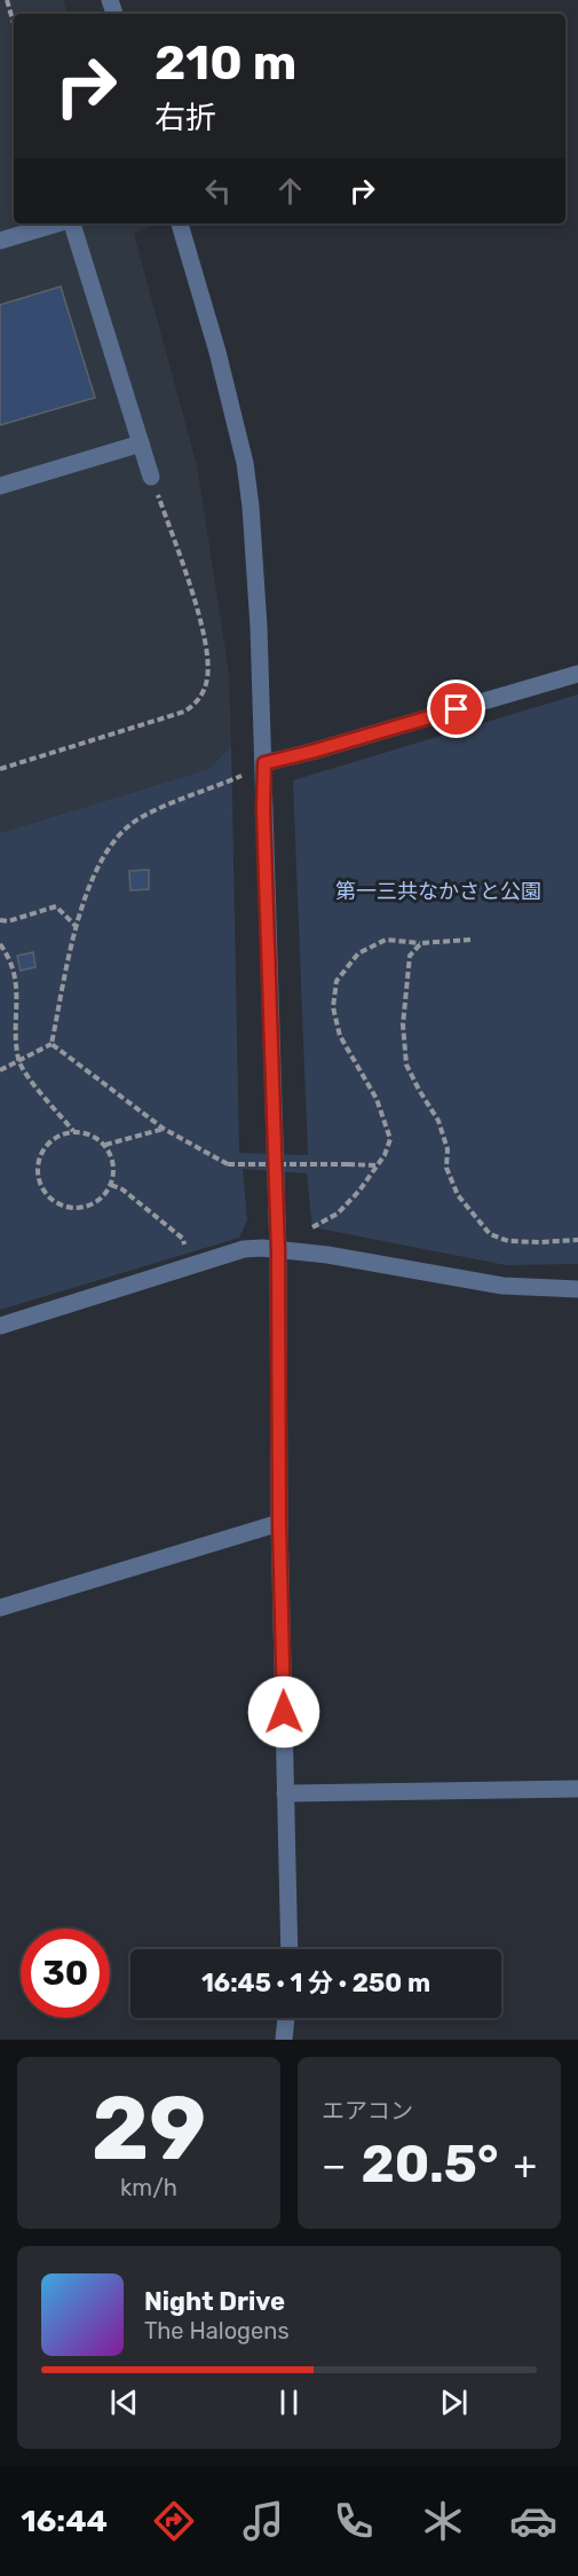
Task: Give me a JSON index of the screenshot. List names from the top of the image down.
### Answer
{
  "parks": ["第一三共なかさと公園"],
  "page": {
    "turn": ["210 m", "右折"],
    "limit": "30",
    "trip": "16:45 · 1 分 · 250 m",
    "tile": [
      ["29", "km/h"],
      "エアコン"
    ],
    "heat": ["−", "20.5°", "+"],
    "song": ["Night Drive", "The Halogens"],
    "tabs": "16:44"
  }
}
